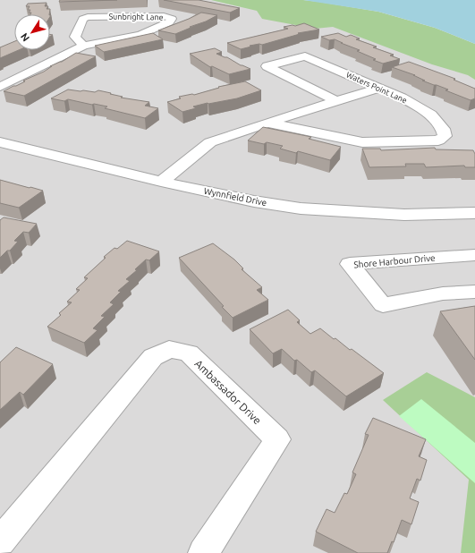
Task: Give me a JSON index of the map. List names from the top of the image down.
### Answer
{
  "streets": {
    "street": [
      "Sunbright Lane",
      "Waters Point Lane",
      "Wynnfield Drive",
      "Shore Harbour Drive",
      "Ambassador Drive"
    ]
  },
  "north": "bottom left"
}
